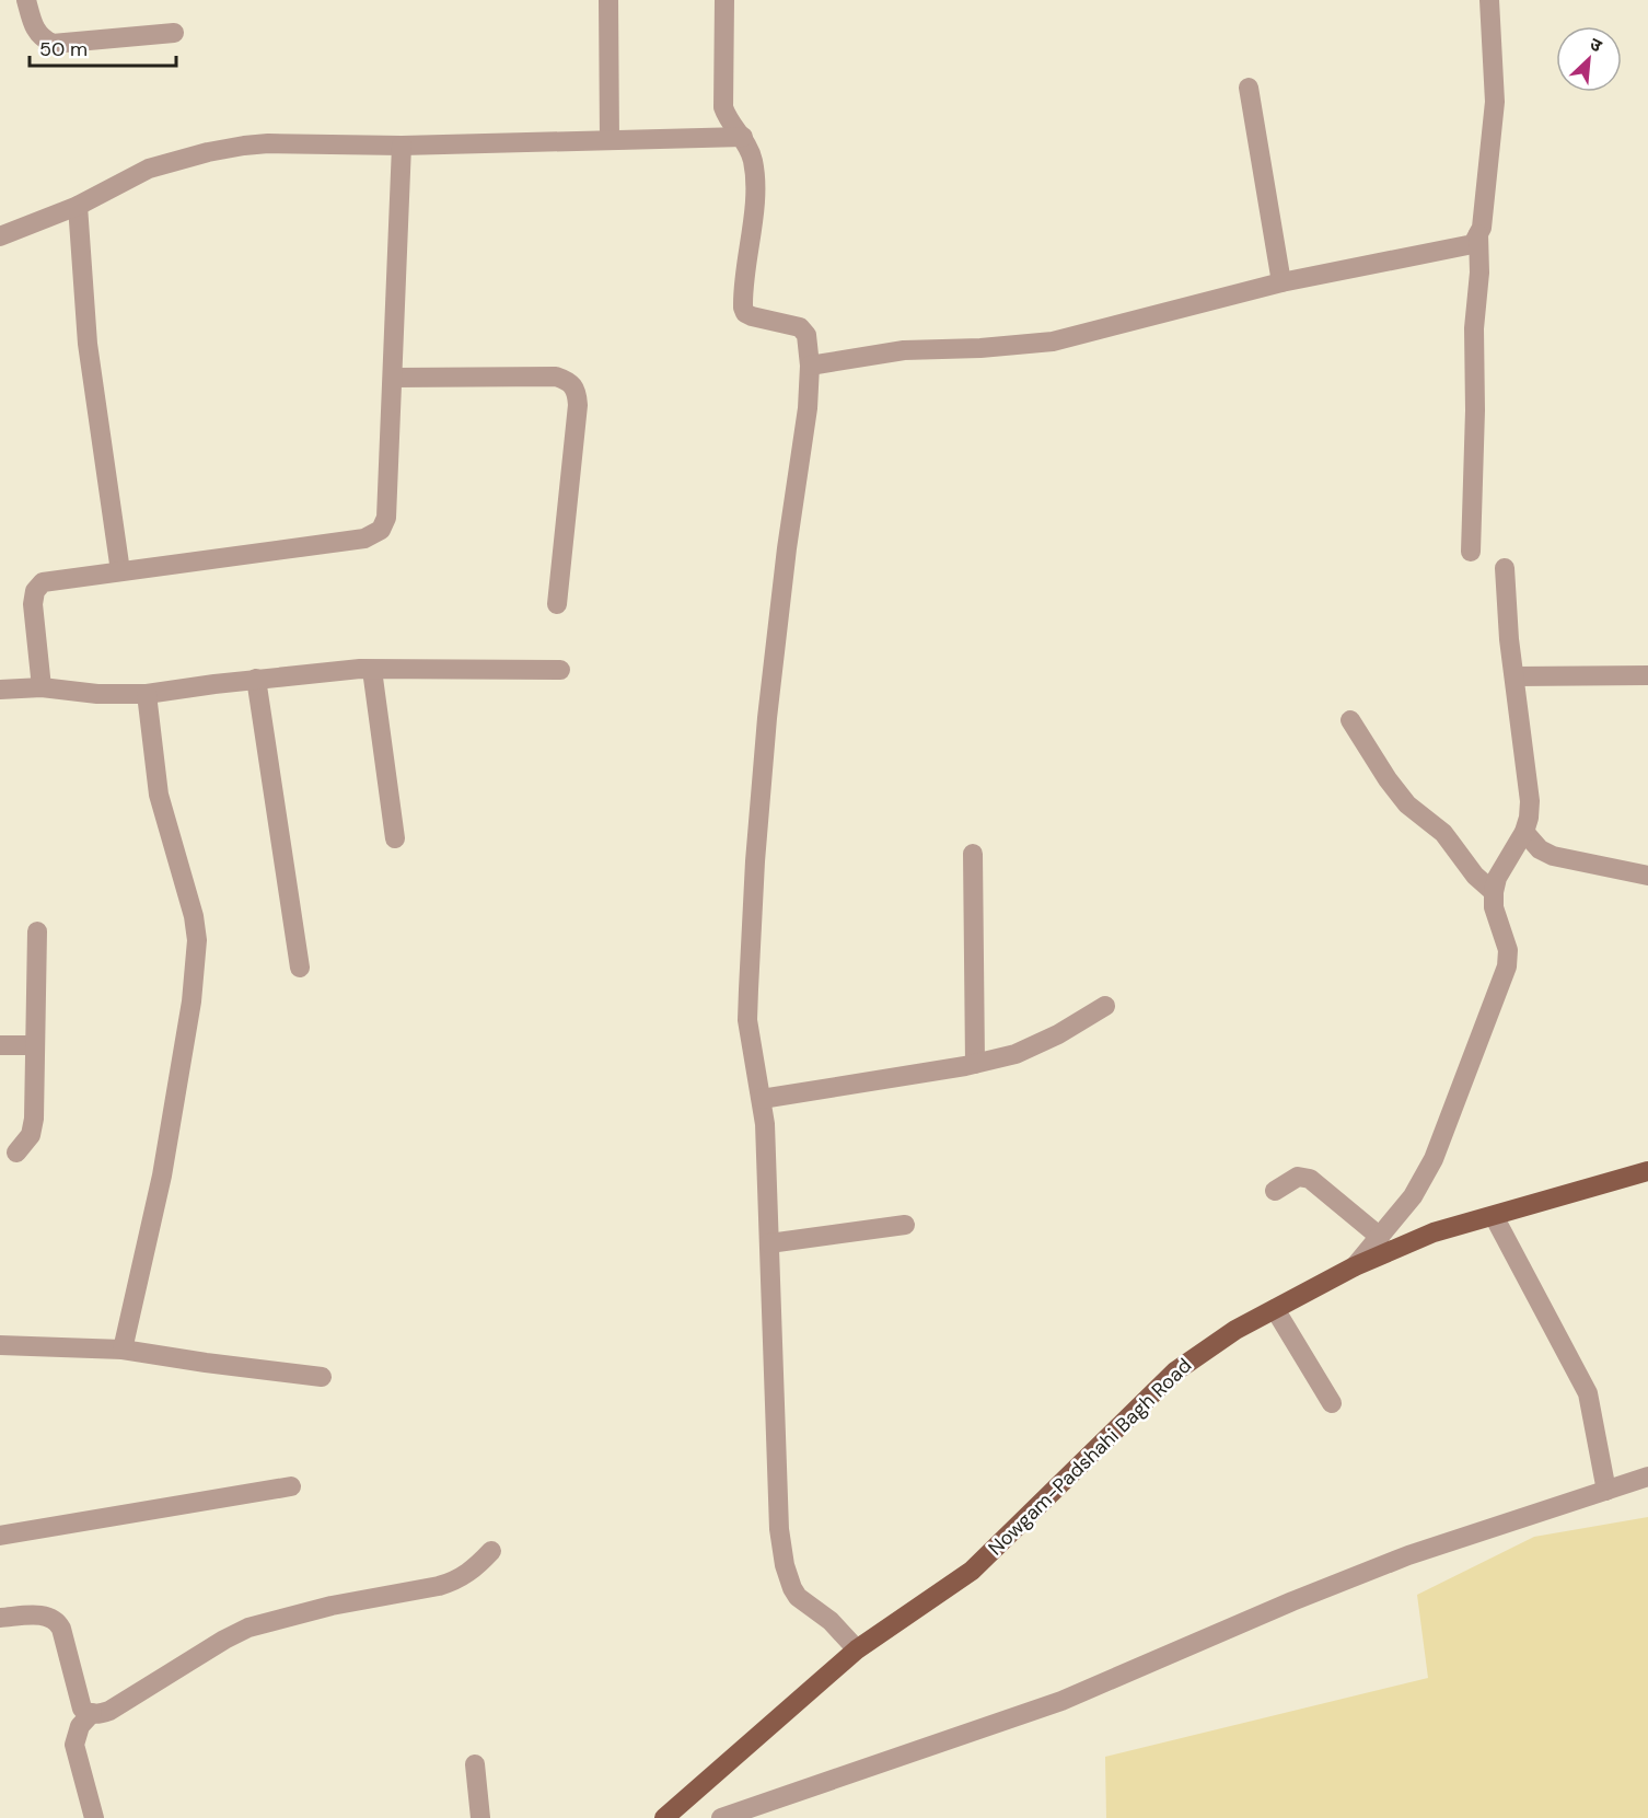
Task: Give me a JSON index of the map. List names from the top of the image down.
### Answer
{
  "streets": {
    "main road": ["Nowgam-Padshahi Bagh Road"]
  },
  "scale_bar": "50 m",
  "north": "top right"
}
